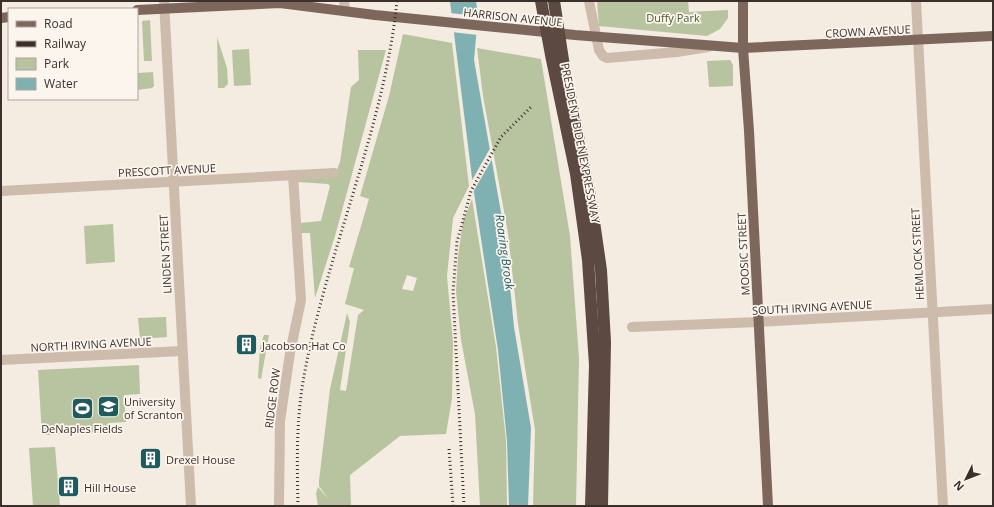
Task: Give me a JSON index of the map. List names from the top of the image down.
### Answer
{
  "streets": {
    "highway": ["PRESIDENT BIDEN EXPRESSWAY"],
    "main road": ["HARRISON AVENUE", "CROWN AVENUE", "MOOSIC STREET"],
    "street": [
      "PRESCOTT AVENUE",
      "LINDEN STREET",
      "HEMLOCK STREET",
      "SOUTH IRVING AVENUE",
      "NORTH IRVING AVENUE",
      "RIDGE ROW"
    ]
  },
  "crossings": [
    ["HARRISON AVENUE", "CROWN AVENUE"],
    ["HARRISON AVENUE", "LINDEN STREET"],
    ["HARRISON AVENUE", "MOOSIC STREET"],
    ["CROWN AVENUE", "MOOSIC STREET"],
    ["CROWN AVENUE", "HEMLOCK STREET"],
    ["PRESCOTT AVENUE", "LINDEN STREET"],
    ["PRESCOTT AVENUE", "RIDGE ROW"],
    ["LINDEN STREET", "NORTH IRVING AVENUE"],
    ["MOOSIC STREET", "SOUTH IRVING AVENUE"],
    ["HEMLOCK STREET", "SOUTH IRVING AVENUE"]
  ],
  "water": ["Roaring Brook"],
  "parks": ["Duffy Park"],
  "places": {
    "building": ["Jacobson Hat Co", "Drexel House", "Hill House"],
    "school or university": ["University of Scranton"],
    "sports": ["DeNaples Fields"]
  },
  "legend": [
    "Road",
    "Railway",
    "Park",
    "Water"
  ],
  "north": "bottom left"
}
